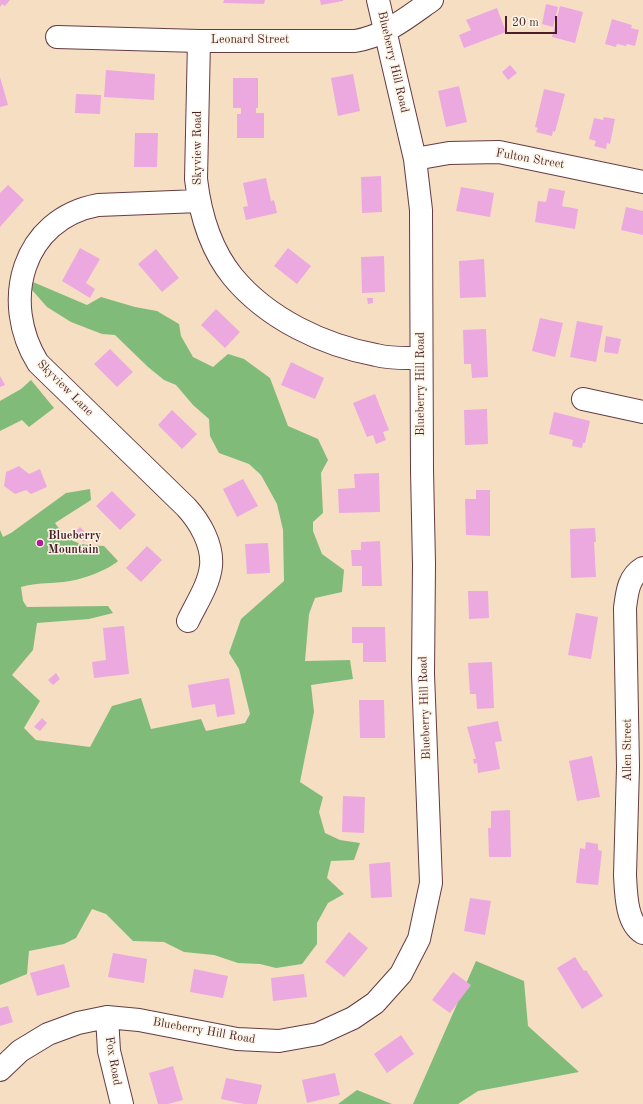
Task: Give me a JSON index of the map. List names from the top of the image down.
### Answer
{
  "streets": {
    "street": [
      "Leonard Street",
      "Blueberry Hill Road",
      "Skyview Road",
      "Fulton Street",
      "Skyview Lane",
      "Allen Street",
      "Fox Road"
    ]
  },
  "crossings": [
    ["Leonard Street", "Blueberry Hill Road"],
    ["Leonard Street", "Skyview Road"],
    ["Blueberry Hill Road", "Skyview Road"],
    ["Blueberry Hill Road", "Fulton Street"],
    ["Blueberry Hill Road", "Fox Road"],
    ["Skyview Road", "Skyview Lane"]
  ],
  "places": ["Blueberry Mountain"],
  "scale_bar": "20 m"
}
